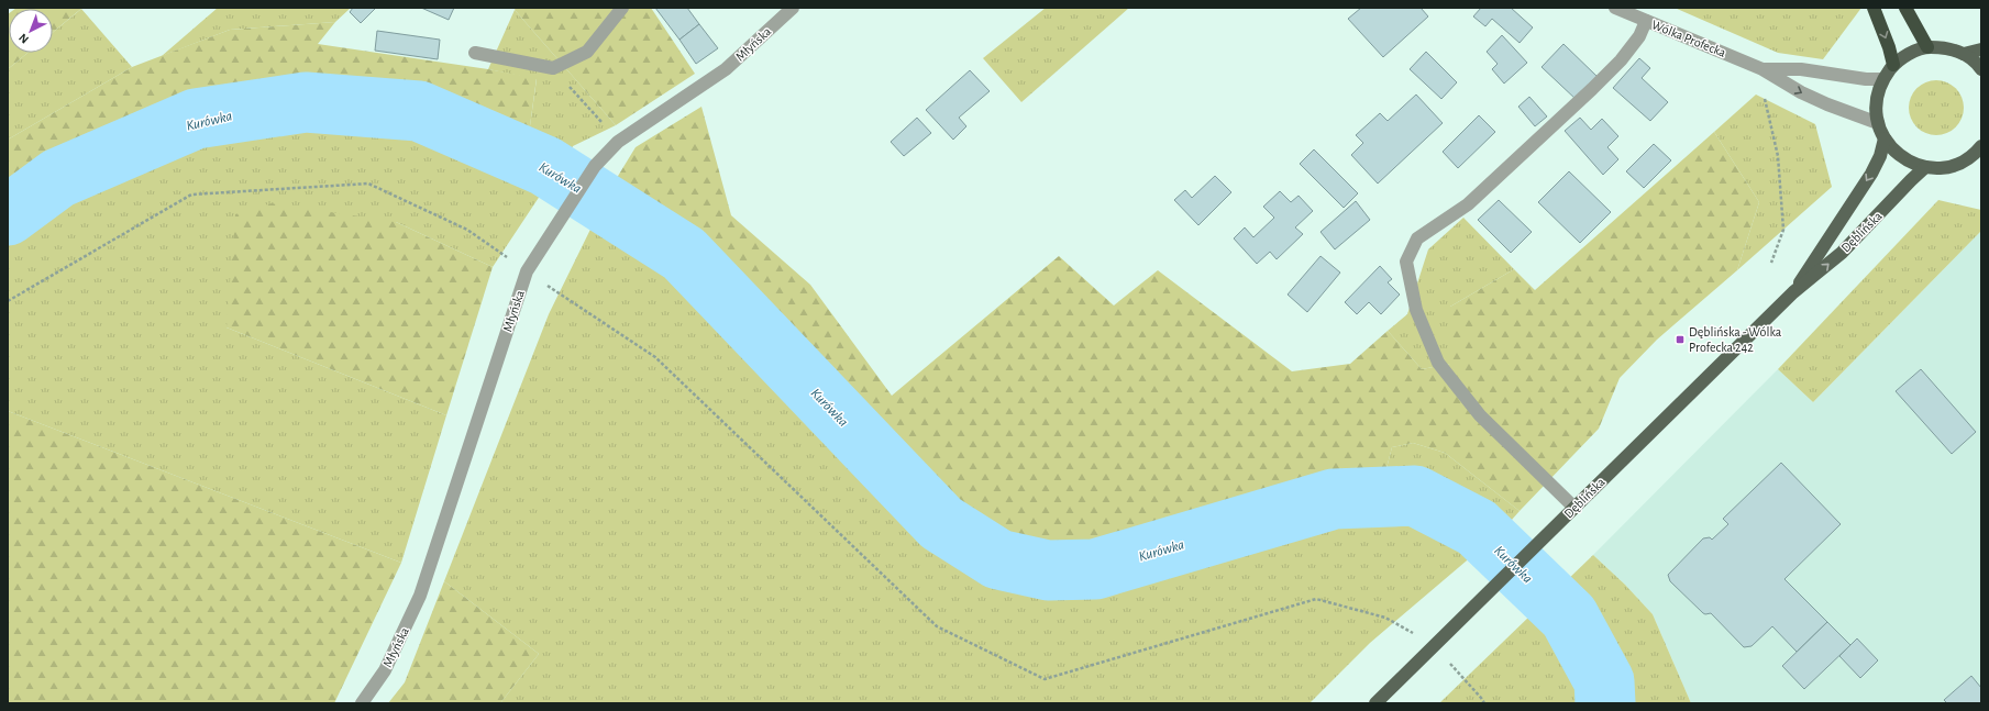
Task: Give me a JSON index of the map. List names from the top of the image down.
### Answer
{
  "streets": {
    "main road": ["Dęblińska"],
    "street": ["Wólka Profecka", "Młyńska"]
  },
  "water": ["Kurówka"],
  "places": {
    "transit": ["Dęblińska - Wólka Profecka 242"]
  },
  "north": "bottom left"
}
